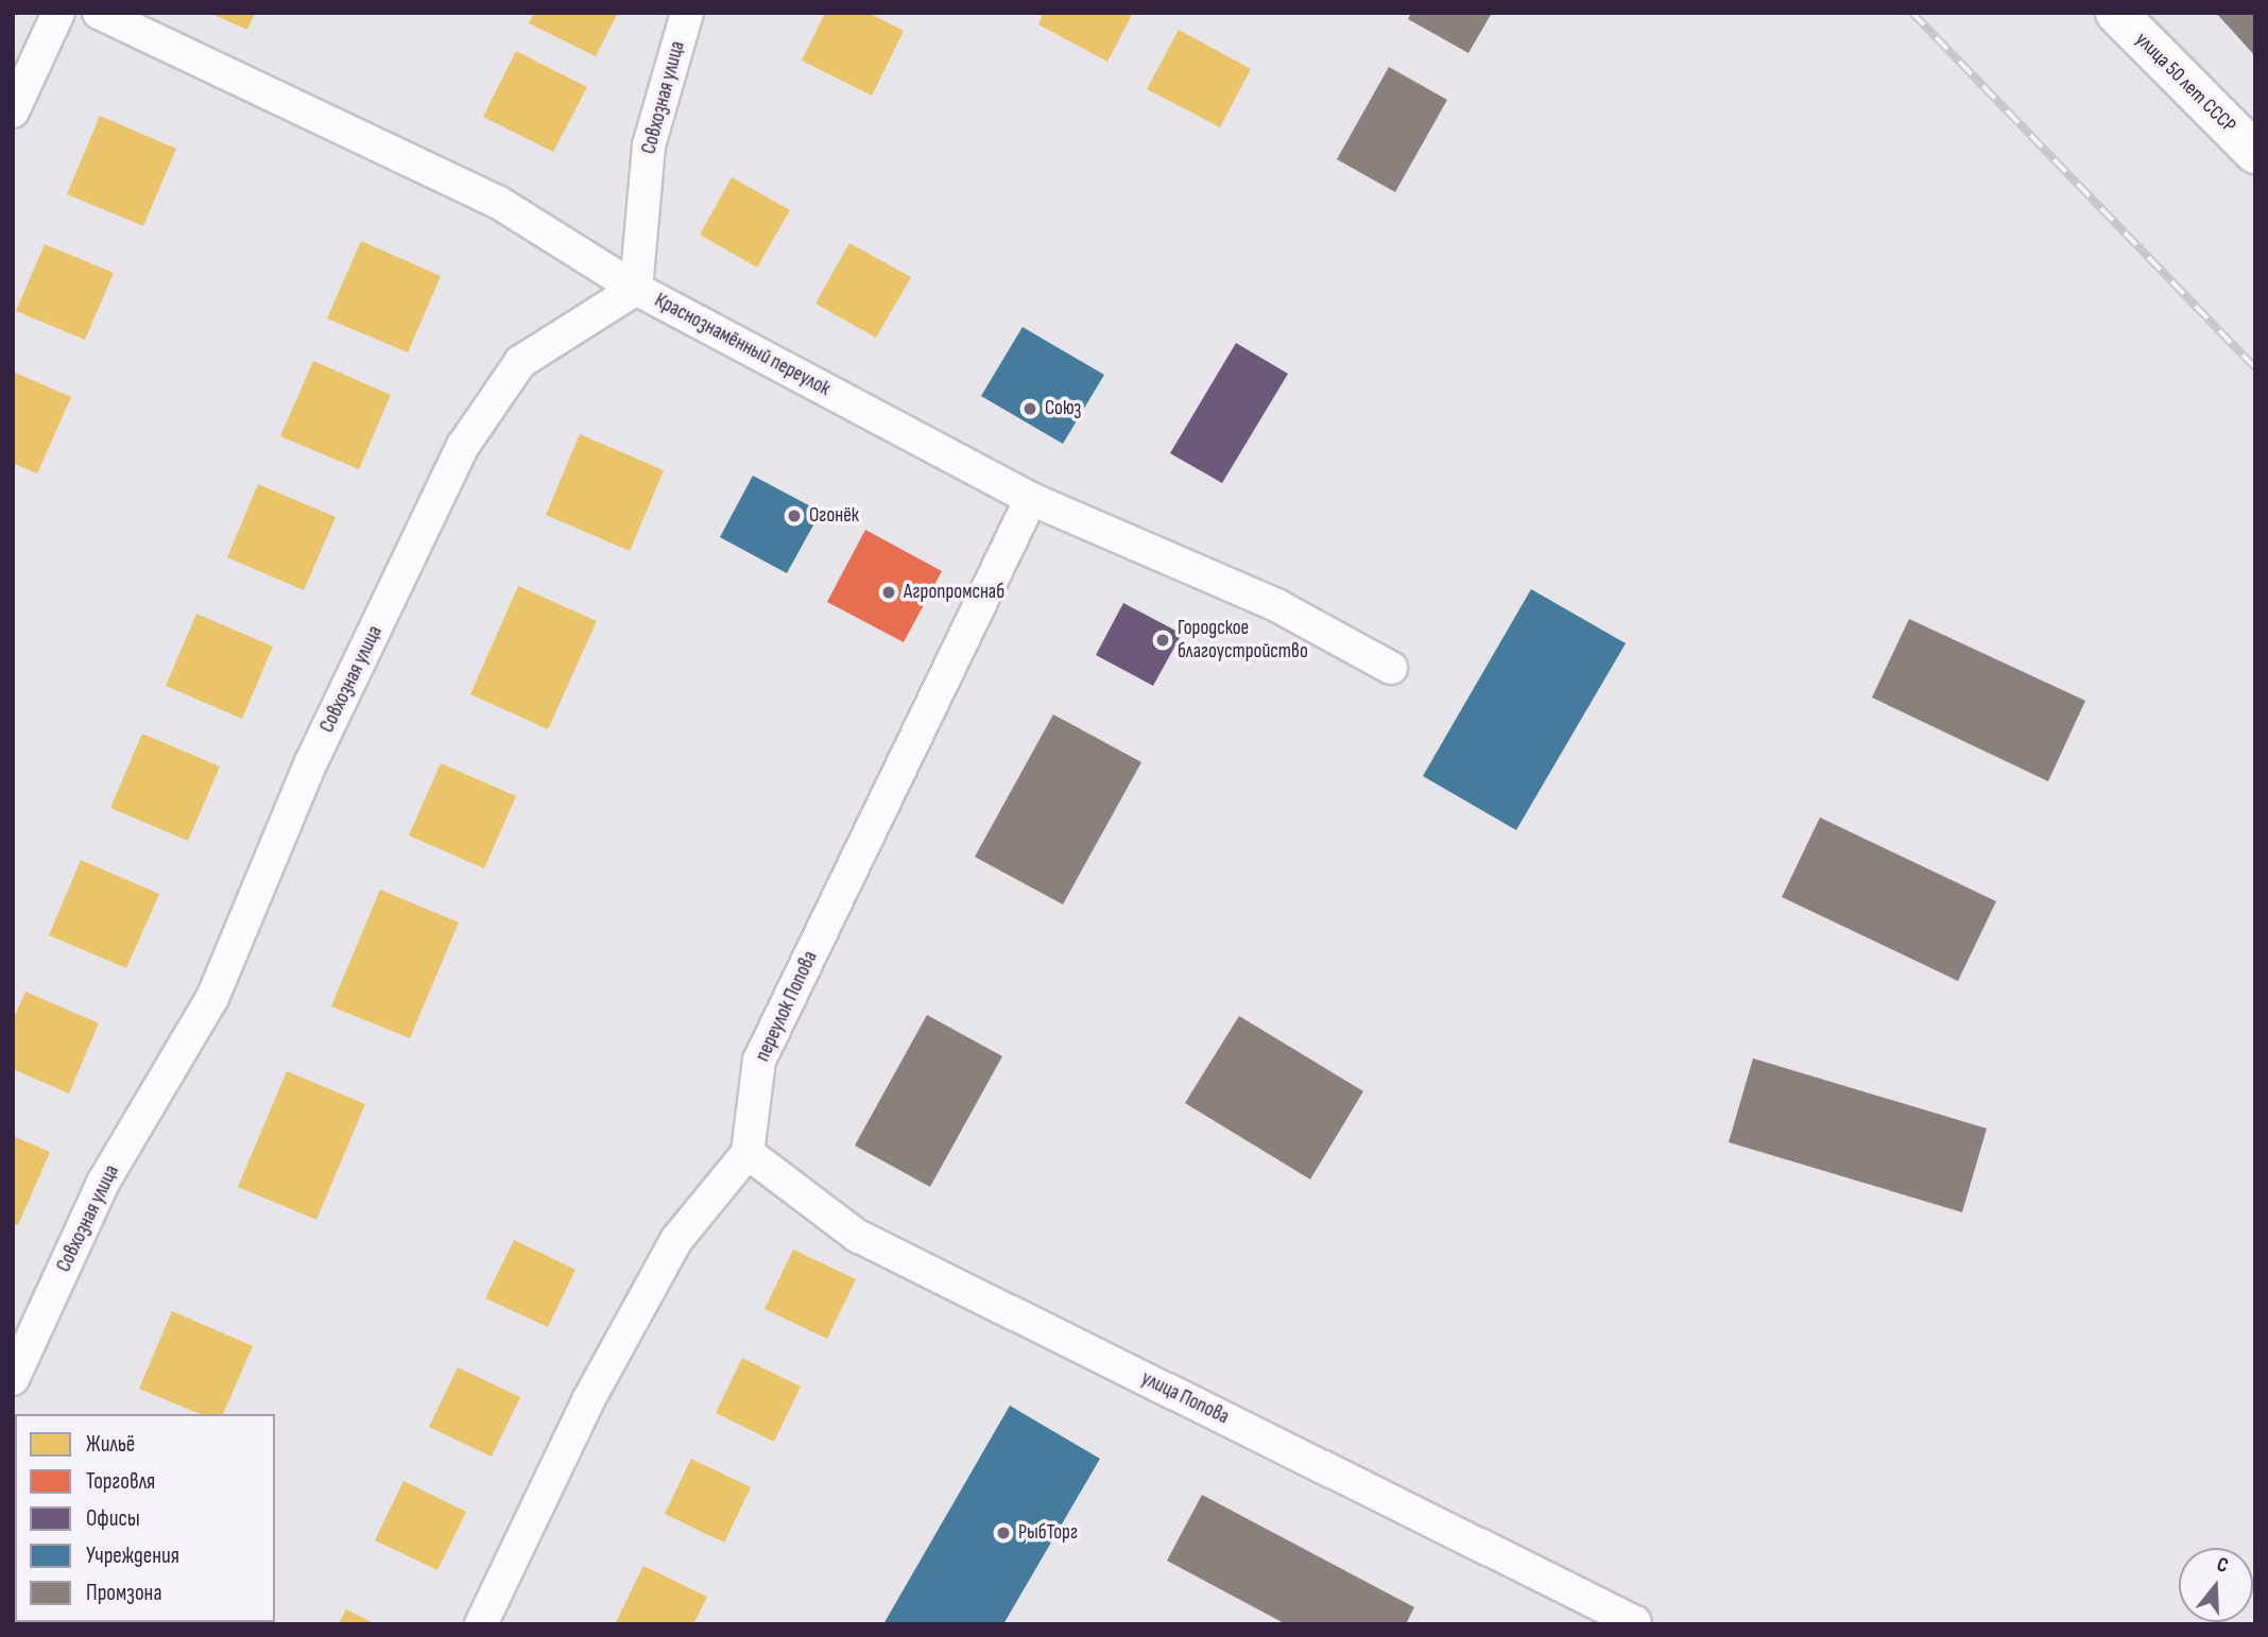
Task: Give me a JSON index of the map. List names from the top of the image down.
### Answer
{
  "streets": {
    "street": [
      "улица 50 лет СССР",
      "Совхозная улица",
      "Краснознамённый переулок",
      "переулок Попова",
      "улица Попова"
    ]
  },
  "crossings": [
    ["Совхозная улица", "Краснознамённый переулок"],
    ["Краснознамённый переулок", "переулок Попова"],
    ["переулок Попова", "улица Попова"]
  ],
  "places": [
    "Союз",
    "Огонёк",
    "Агропромснаб",
    "Городское благоустройство",
    "РыбТорг"
  ],
  "legend": [
    "Жильё",
    "Торговля",
    "Офисы",
    "Учреждения",
    "Промзона"
  ],
  "north": "top"
}
